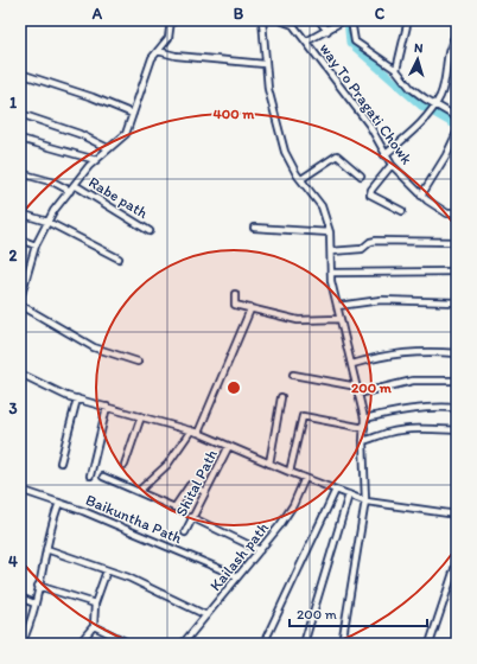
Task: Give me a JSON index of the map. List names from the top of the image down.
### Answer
{
  "streets": {
    "street": [
      "way To Pragati Chowk",
      "Rabe path",
      "Shital Path",
      "Baikuntha Path",
      "Kailash path"
    ]
  },
  "crossings": [
    ["Baikuntha Path", "Kailash path"]
  ],
  "scale_bar": "200 m",
  "north": "top",
  "grid": {
    "columns": ["A", "B", "C"],
    "rows": [
      "1",
      "2",
      "3",
      "4"
    ]
  },
  "rings": ["400 m", "200 m"]
}
